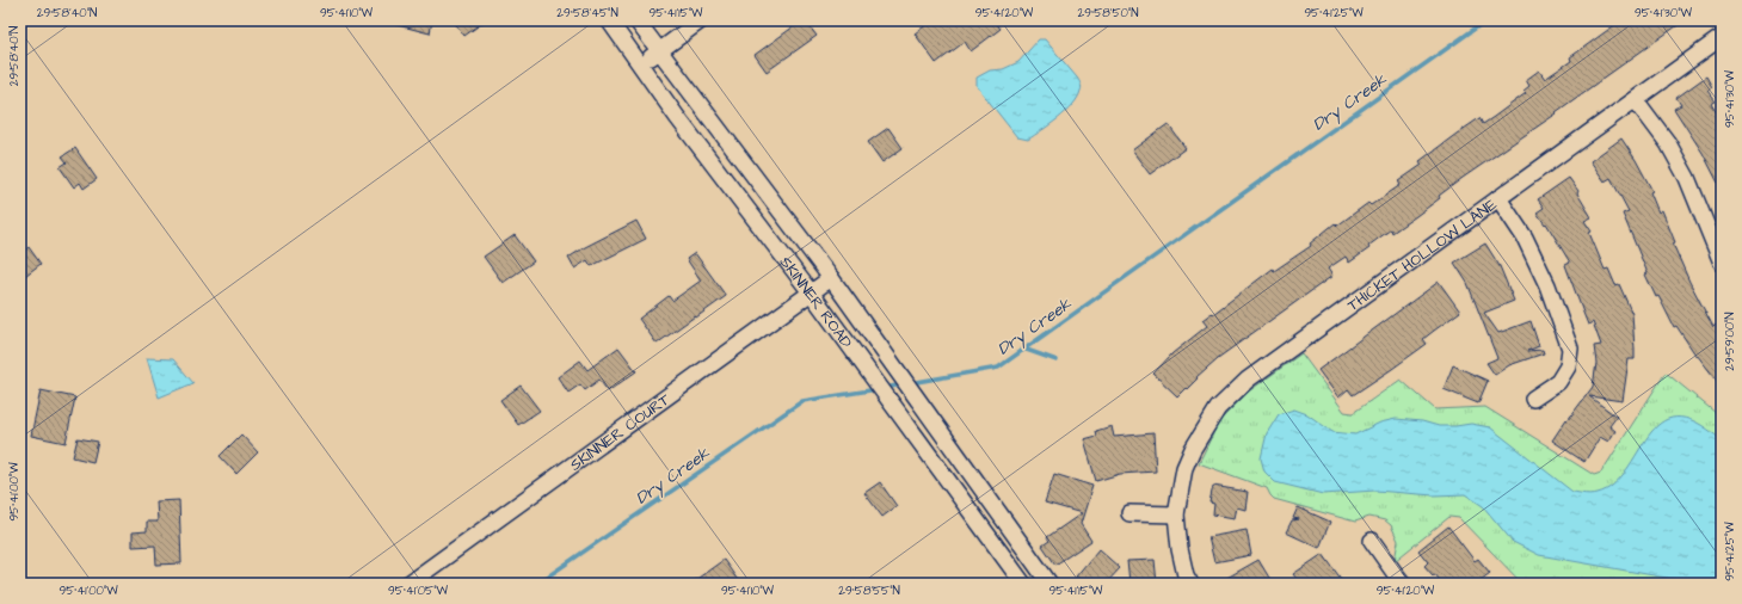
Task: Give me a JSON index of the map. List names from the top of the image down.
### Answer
{
  "streets": {
    "street": ["THICKET HOLLOW LANE", "SKINNER ROAD", "SKINNER COURT"]
  },
  "crossings": [
    ["SKINNER ROAD", "SKINNER COURT"]
  ],
  "water": ["Dry Creek"],
  "coordinates": [
    "29°58'40\"N",
    "95°41'10\"W",
    "29°58'45\"N",
    "95°41'15\"W",
    "95°41'20\"W",
    "29°58'50\"N",
    "95°41'25\"W",
    "95°41'30\"W",
    "29°59'00\"N",
    "95°41'00\"W",
    "95°41'05\"W",
    "29°58'55\"N"
  ]
}
